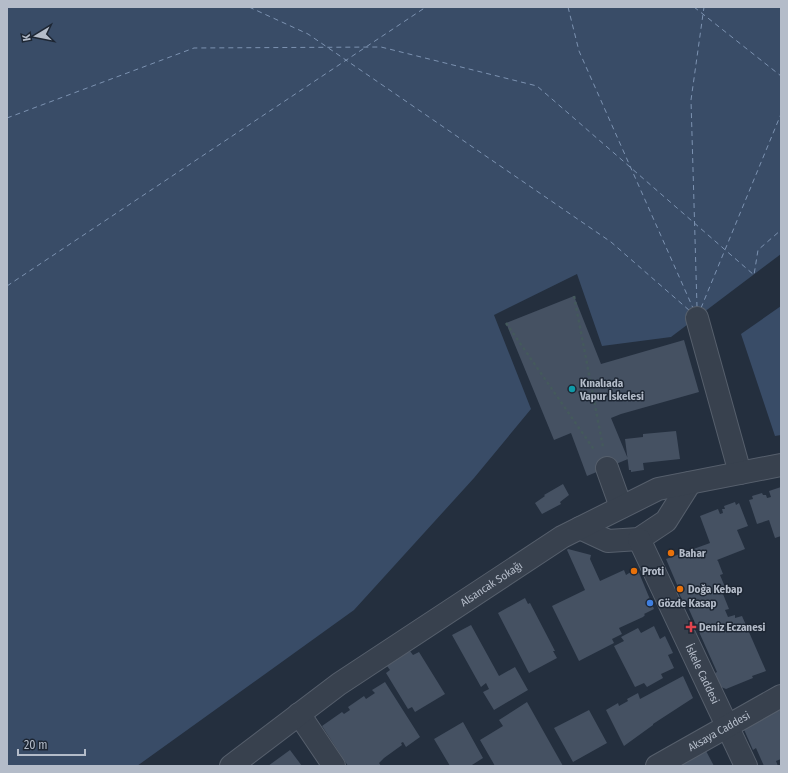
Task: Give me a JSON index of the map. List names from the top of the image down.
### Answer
{
  "streets": {
    "street": ["Alsancak Sokağı", "İskele Caddesi", "Aksaya Caddesi"]
  },
  "crossings": [
    ["İskele Caddesi", "Aksaya Caddesi"]
  ],
  "places": {
    "other": [
      "Kınalıada Vapur İskelesi",
      "Bahar",
      "Proti",
      "Doğa Kebap",
      "Gözde Kasap"
    ],
    "health": ["Deniz Eczanesi"]
  },
  "scale_bar": "20 m",
  "north": "left"
}
